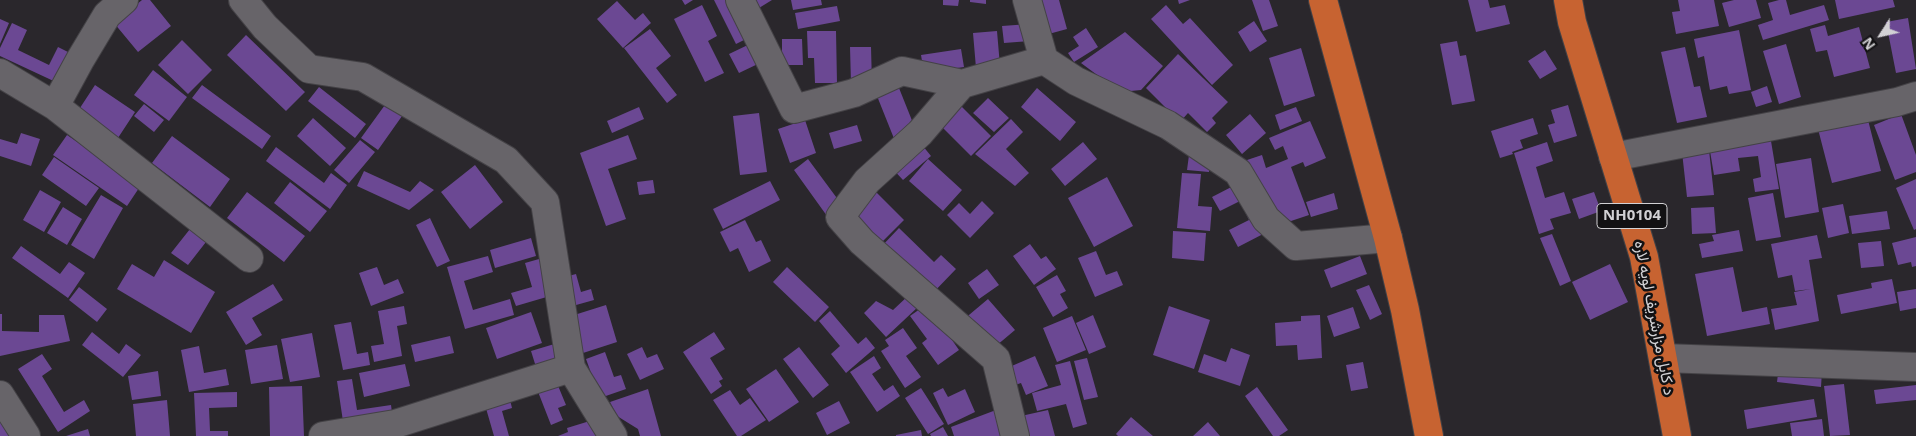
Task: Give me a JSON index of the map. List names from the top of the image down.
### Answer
{
  "streets": {
    "highway": ["NH0104", "د کابل مزارشریف لویه لاره"]
  },
  "north": "bottom left"
}
